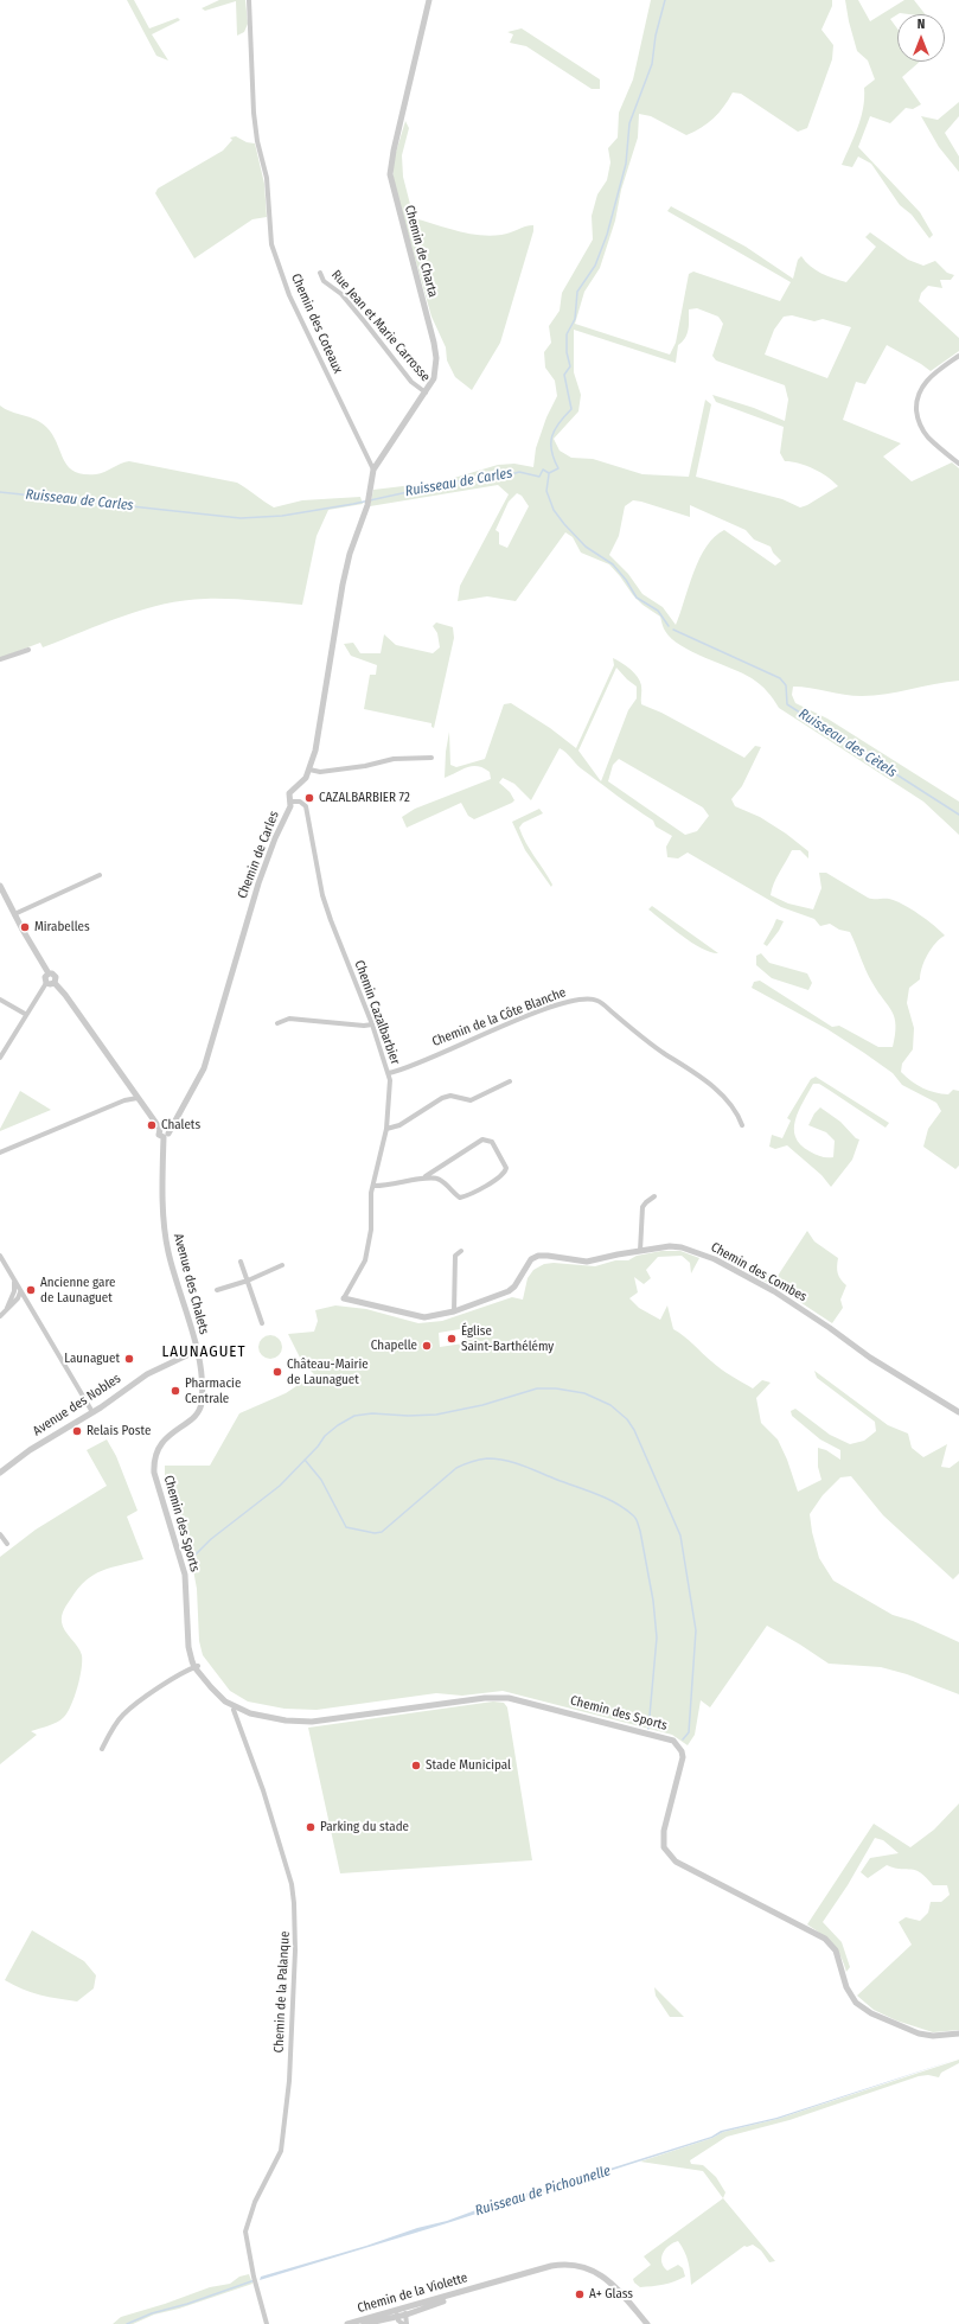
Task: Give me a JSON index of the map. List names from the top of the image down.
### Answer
{
  "streets": {
    "street": [
      "Chemin de Charta",
      "Chemin des Coteaux",
      "Rue Jean et Marie Carrosse",
      "Chemin de Carles",
      "Chemin Cazalbarbier",
      "Chemin de la Côte Blanche",
      "Chemin des Combes",
      "Avenue des Chalets",
      "Avenue des Nobles",
      "Chemin des Sports",
      "Chemin de la Palanque",
      "Chemin de la Violette"
    ]
  },
  "crossings": [
    ["Chemin de Charta", "Chemin des Coteaux"],
    ["Chemin de Charta", "Rue Jean et Marie Carrosse"],
    ["Chemin de Charta", "Chemin de Carles"],
    ["Chemin de Carles", "Chemin Cazalbarbier"],
    ["Chemin de Carles", "Avenue des Chalets"],
    ["Chemin Cazalbarbier", "Chemin de la Côte Blanche"],
    ["Chemin Cazalbarbier", "Chemin des Combes"],
    ["Avenue des Chalets", "Avenue des Nobles"],
    ["Avenue des Chalets", "Chemin des Sports"],
    ["Avenue des Nobles", "Chemin des Sports"]
  ],
  "districts": ["LAUNAGUET"],
  "water": ["Ruisseau de Carles", "Ruisseau des Cètels", "Ruisseau de Pichounelle"],
  "places": [
    "CAZALBARBIER 72",
    "Mirabelles",
    "Chalets",
    "Ancienne gare de Launaguet",
    "Église Saint-Barthélémy",
    "Chapelle",
    "Launaguet",
    "Château-Mairie de Launaguet",
    "Pharmacie Centrale",
    "Relais Poste",
    "Stade Municipal",
    "Parking du stade",
    "A+ Glass"
  ],
  "north": "top"
}
